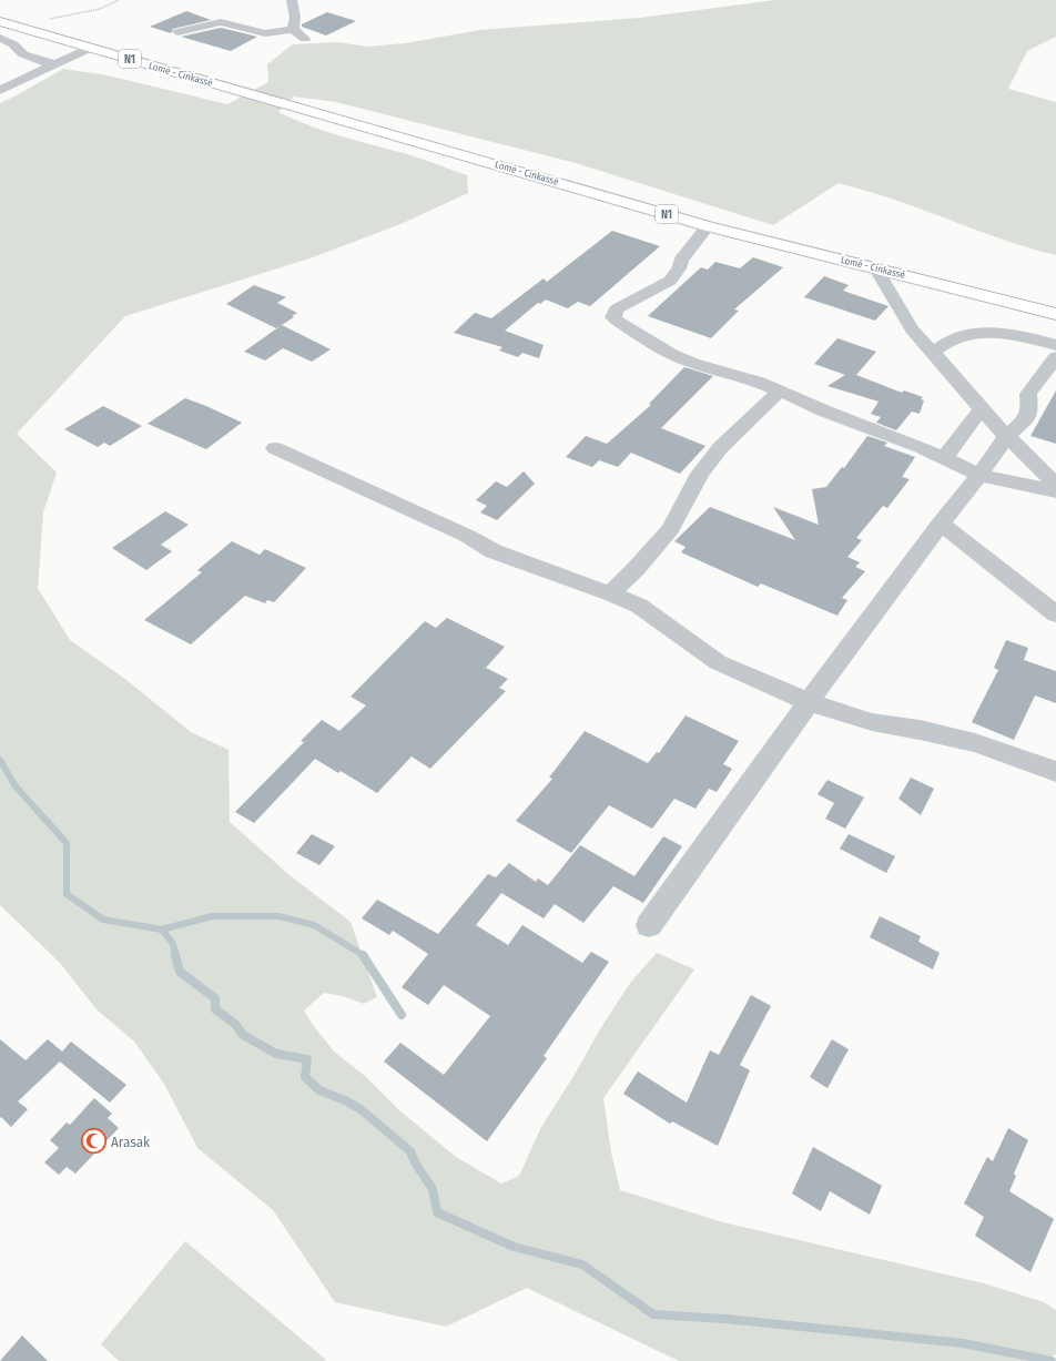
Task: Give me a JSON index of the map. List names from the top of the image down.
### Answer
{
  "streets": {
    "highway": ["N1", "Lomé - Cinkassé"]
  },
  "places": {
    "mosque": ["Arasak"]
  }
}
